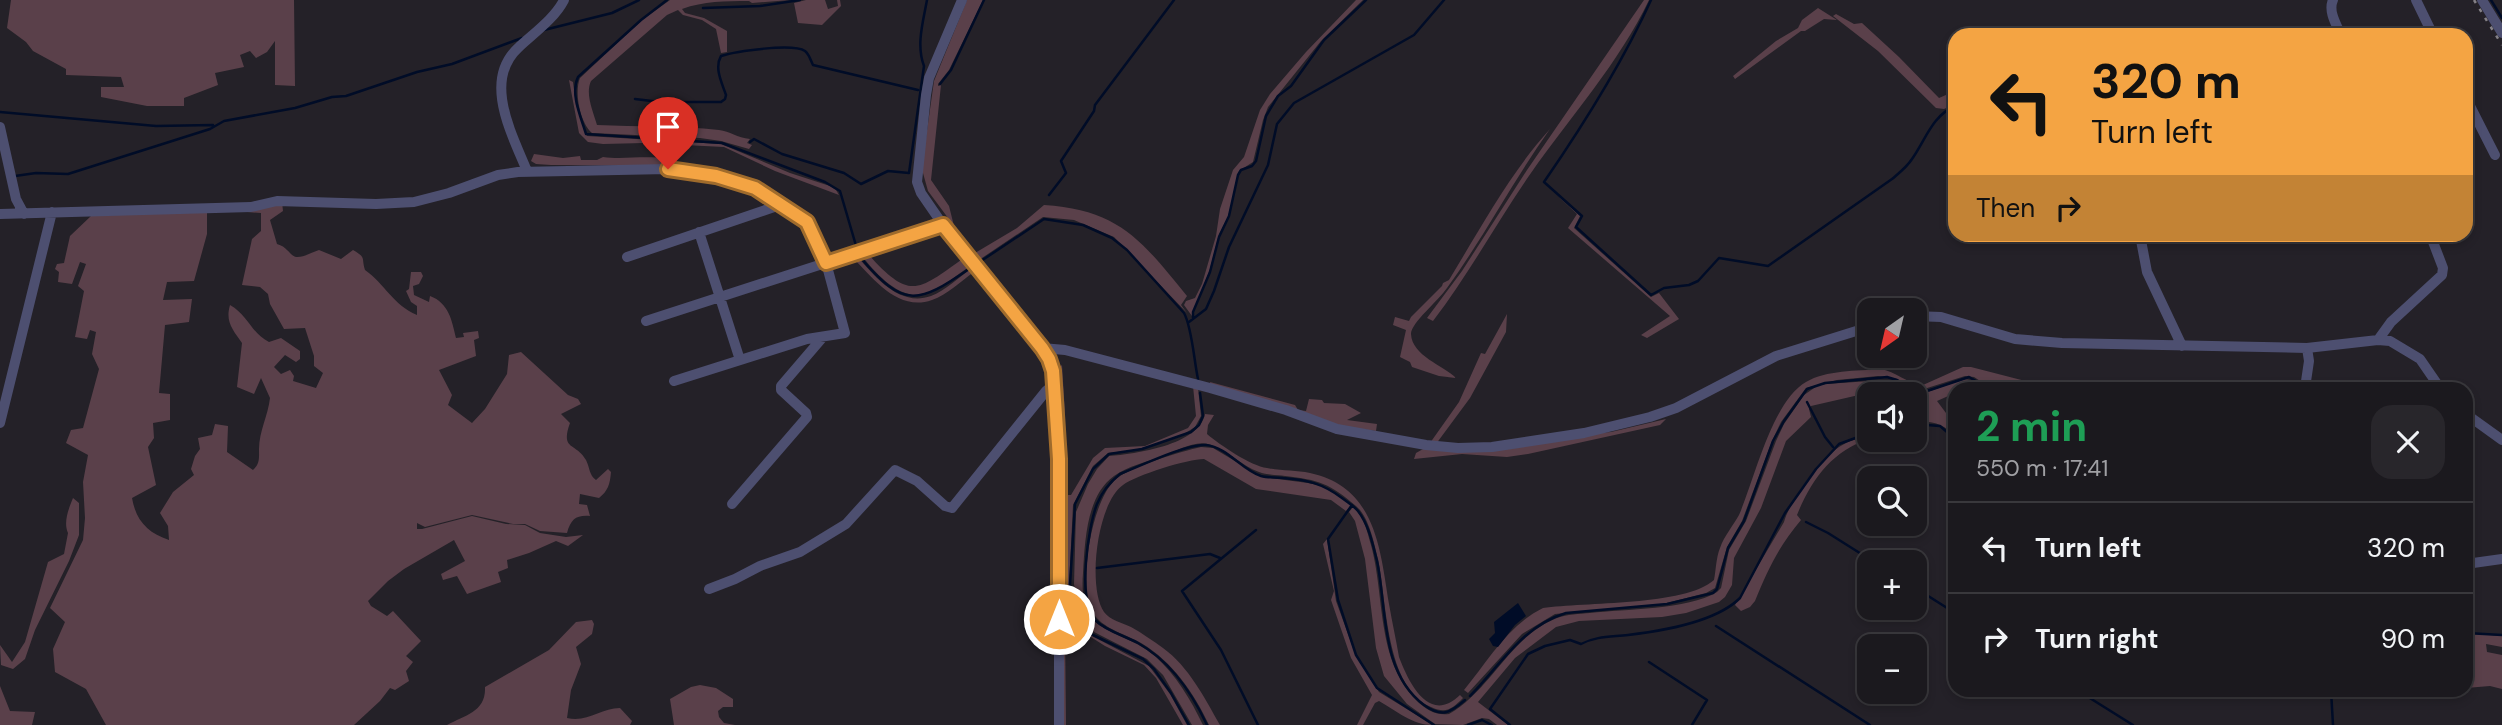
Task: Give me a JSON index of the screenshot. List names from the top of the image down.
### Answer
{
  "north": "bottom left",
  "page": {
    "turn": ["320 m", "Turn left"],
    "then": "Then",
    "map_buttons": ["+", "−"],
    "heading": ["2 min", "550 m · 17:41"],
    "list": [
      {
        "name": "Turn left",
        "value": "320 m"
      },
      {
        "name": "Turn right",
        "value": "90 m"
      }
    ]
  }
}
